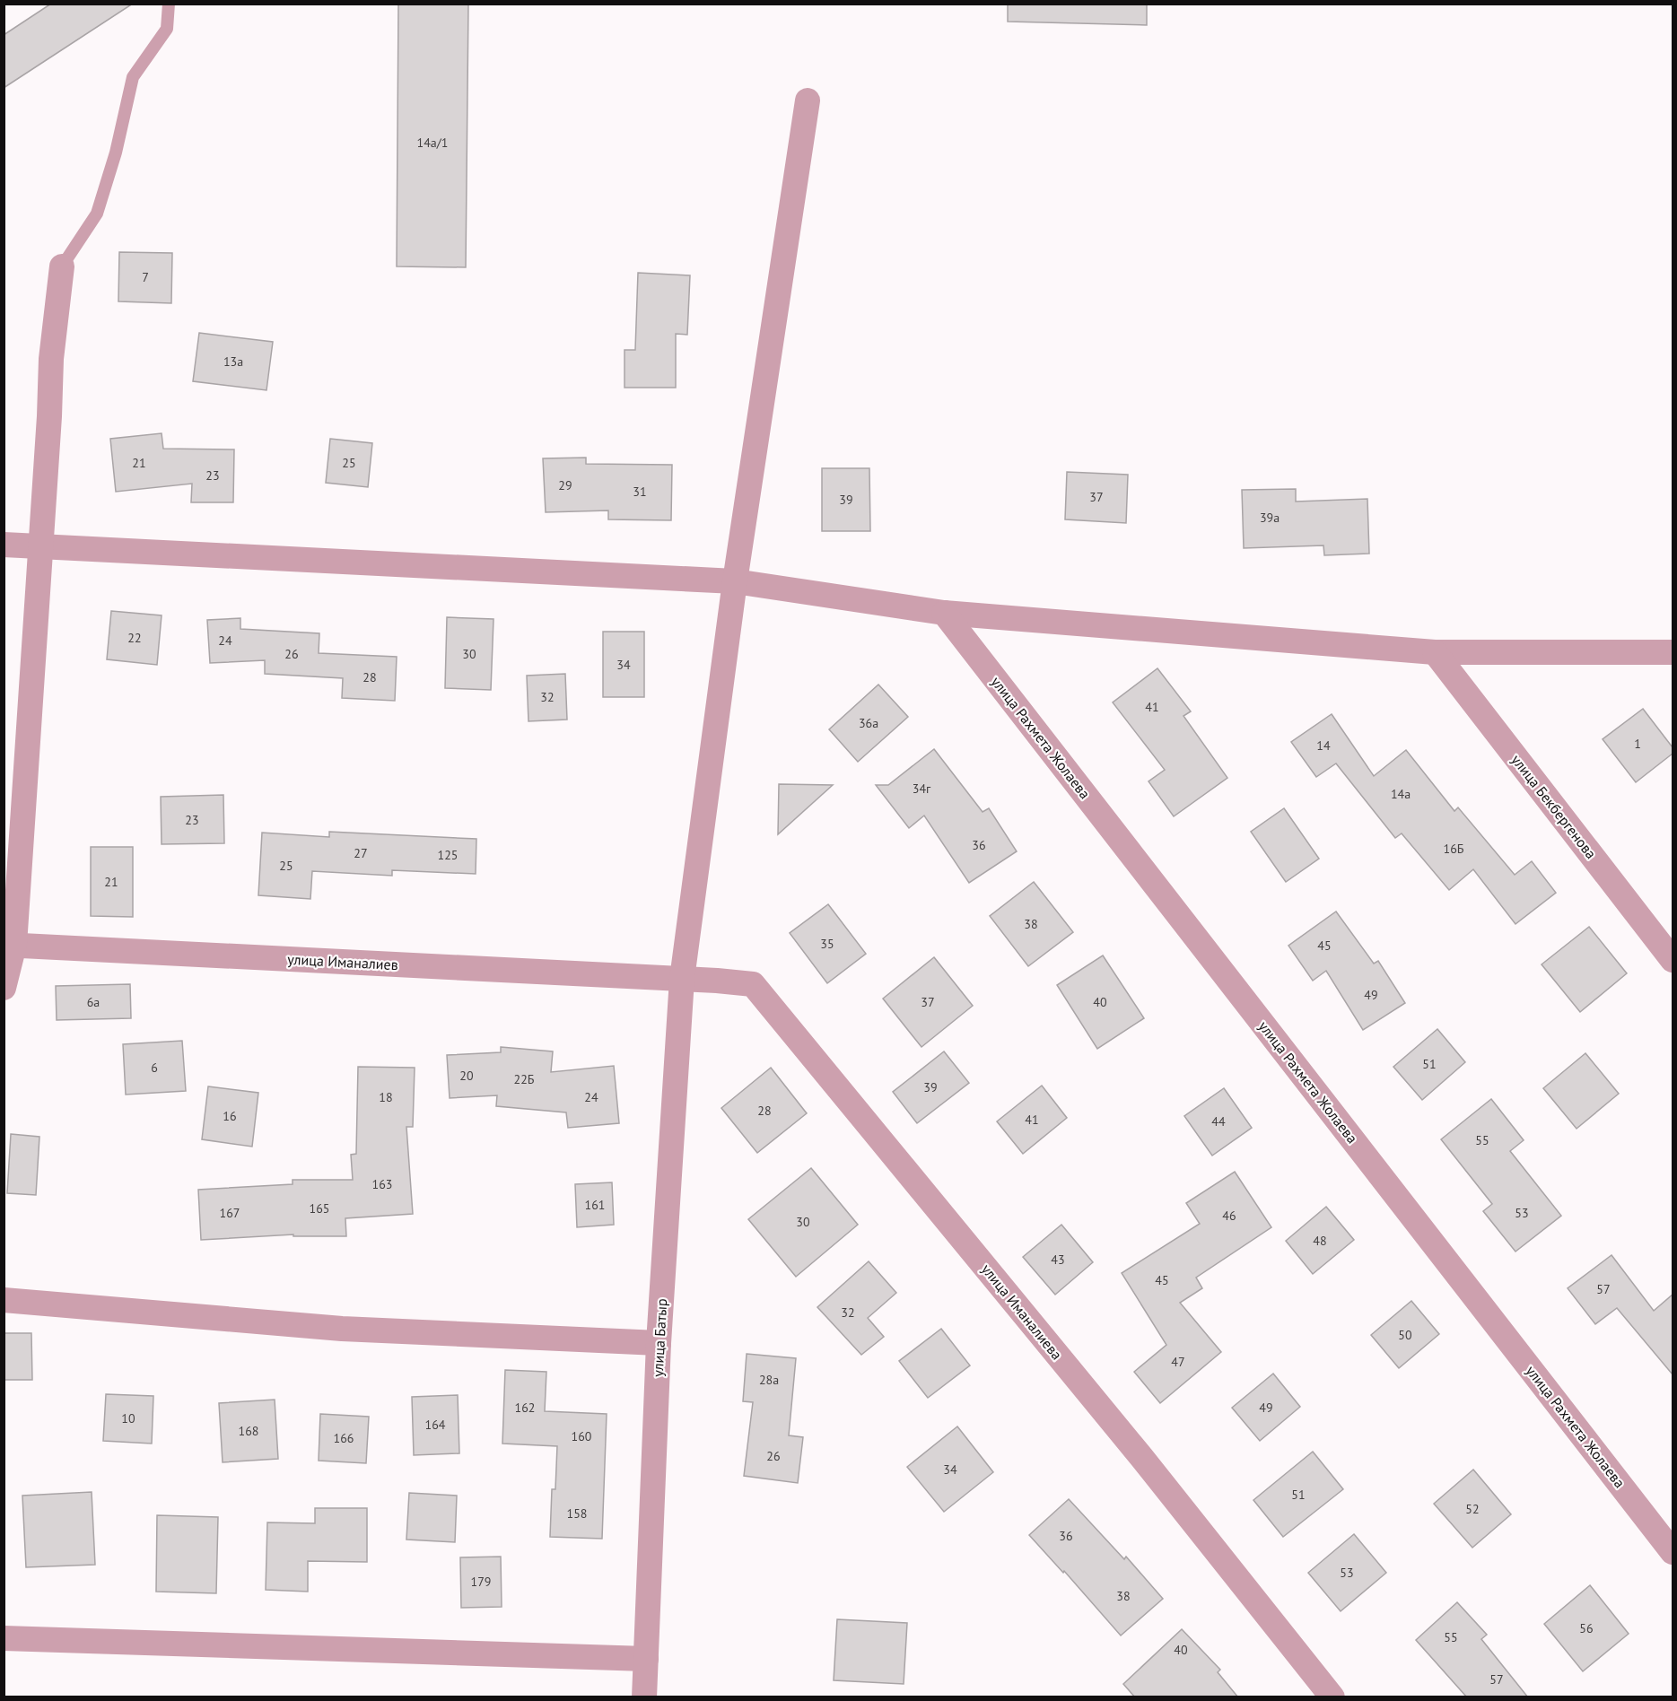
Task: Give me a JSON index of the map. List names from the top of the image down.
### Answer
{
  "streets": {
    "street": [
      "улица Рахмета Жолаева",
      "улица Бекбергенова",
      "улица Иманалиев",
      "улица Иманалиева",
      "улица Батыр"
    ]
  },
  "crossings": [
    ["улица Иманалиев", "улица Иманалиева"],
    ["улица Иманалиев", "улица Батыр"],
    ["улица Иманалиева", "улица Батыр"]
  ],
  "house_numbers": [
    "14а/1",
    "7",
    "13а",
    "21",
    "25",
    "23",
    "29",
    "31",
    "37",
    "39",
    "39а",
    "22",
    "24",
    "26",
    "30",
    "34",
    "28",
    "32",
    "41",
    "36а",
    "1",
    "14",
    "34г",
    "14а",
    "23",
    "36",
    "16Б",
    "27",
    "125",
    "25",
    "21",
    "38",
    "35",
    "45",
    "49",
    "6а",
    "37",
    "40",
    "51",
    "6",
    "20",
    "22Б",
    "39",
    "18",
    "24",
    "28",
    "16",
    "41",
    "44",
    "55",
    "163",
    "161",
    "165",
    "167",
    "53",
    "46",
    "30",
    "48",
    "43",
    "45",
    "57",
    "32",
    "50",
    "47",
    "28а",
    "162",
    "49",
    "10",
    "164",
    "168",
    "160",
    "166",
    "26",
    "34",
    "51",
    "52",
    "158",
    "36",
    "53",
    "179",
    "38",
    "56",
    "55",
    "40",
    "57"
  ]
}
